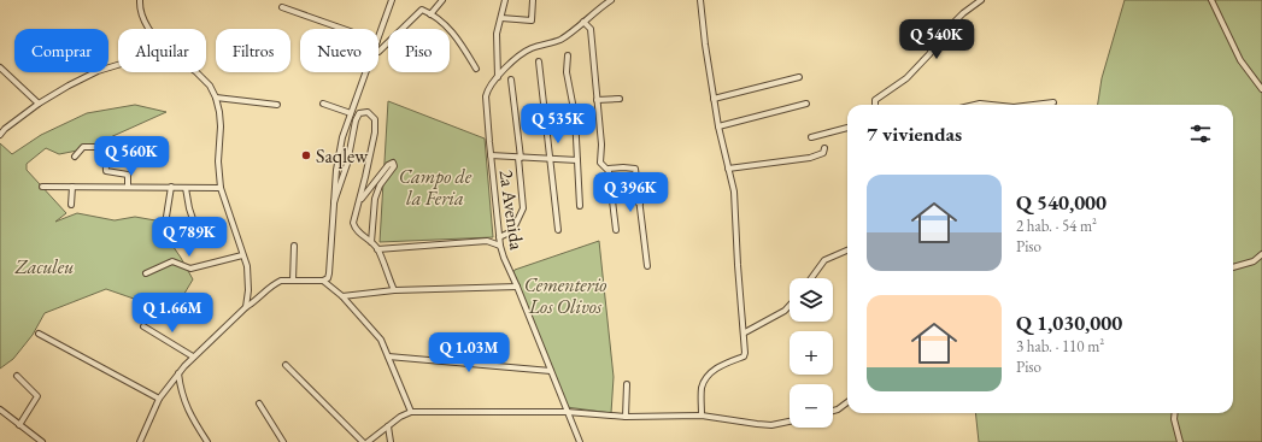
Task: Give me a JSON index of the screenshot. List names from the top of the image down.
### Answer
{
  "streets": {
    "street": ["2a Avenida"]
  },
  "parks": ["Campo de la Feria", "Zaculeu", "Cementerio Los Olivos"],
  "places": ["Saqlew"],
  "page": {
    "price": [
      "Q 540K",
      "Q 535K",
      "Q 560K",
      "Q 396K",
      "Q 789K",
      "Q 1.66M",
      "Q 1.03M"
    ],
    "chip": [
      "Comprar",
      "Alquilar",
      "Filtros",
      "Nuevo",
      "Piso"
    ],
    "heading": "7 viviendas",
    "list": [
      {
        "name": "Q 540,000",
        "note": "2 hab. · 54 m² · Piso"
      },
      {
        "name": "Q 1,030,000",
        "note": "3 hab. · 110 m² · Piso"
      }
    ],
    "map_buttons": ["+", "−"]
  }
}
